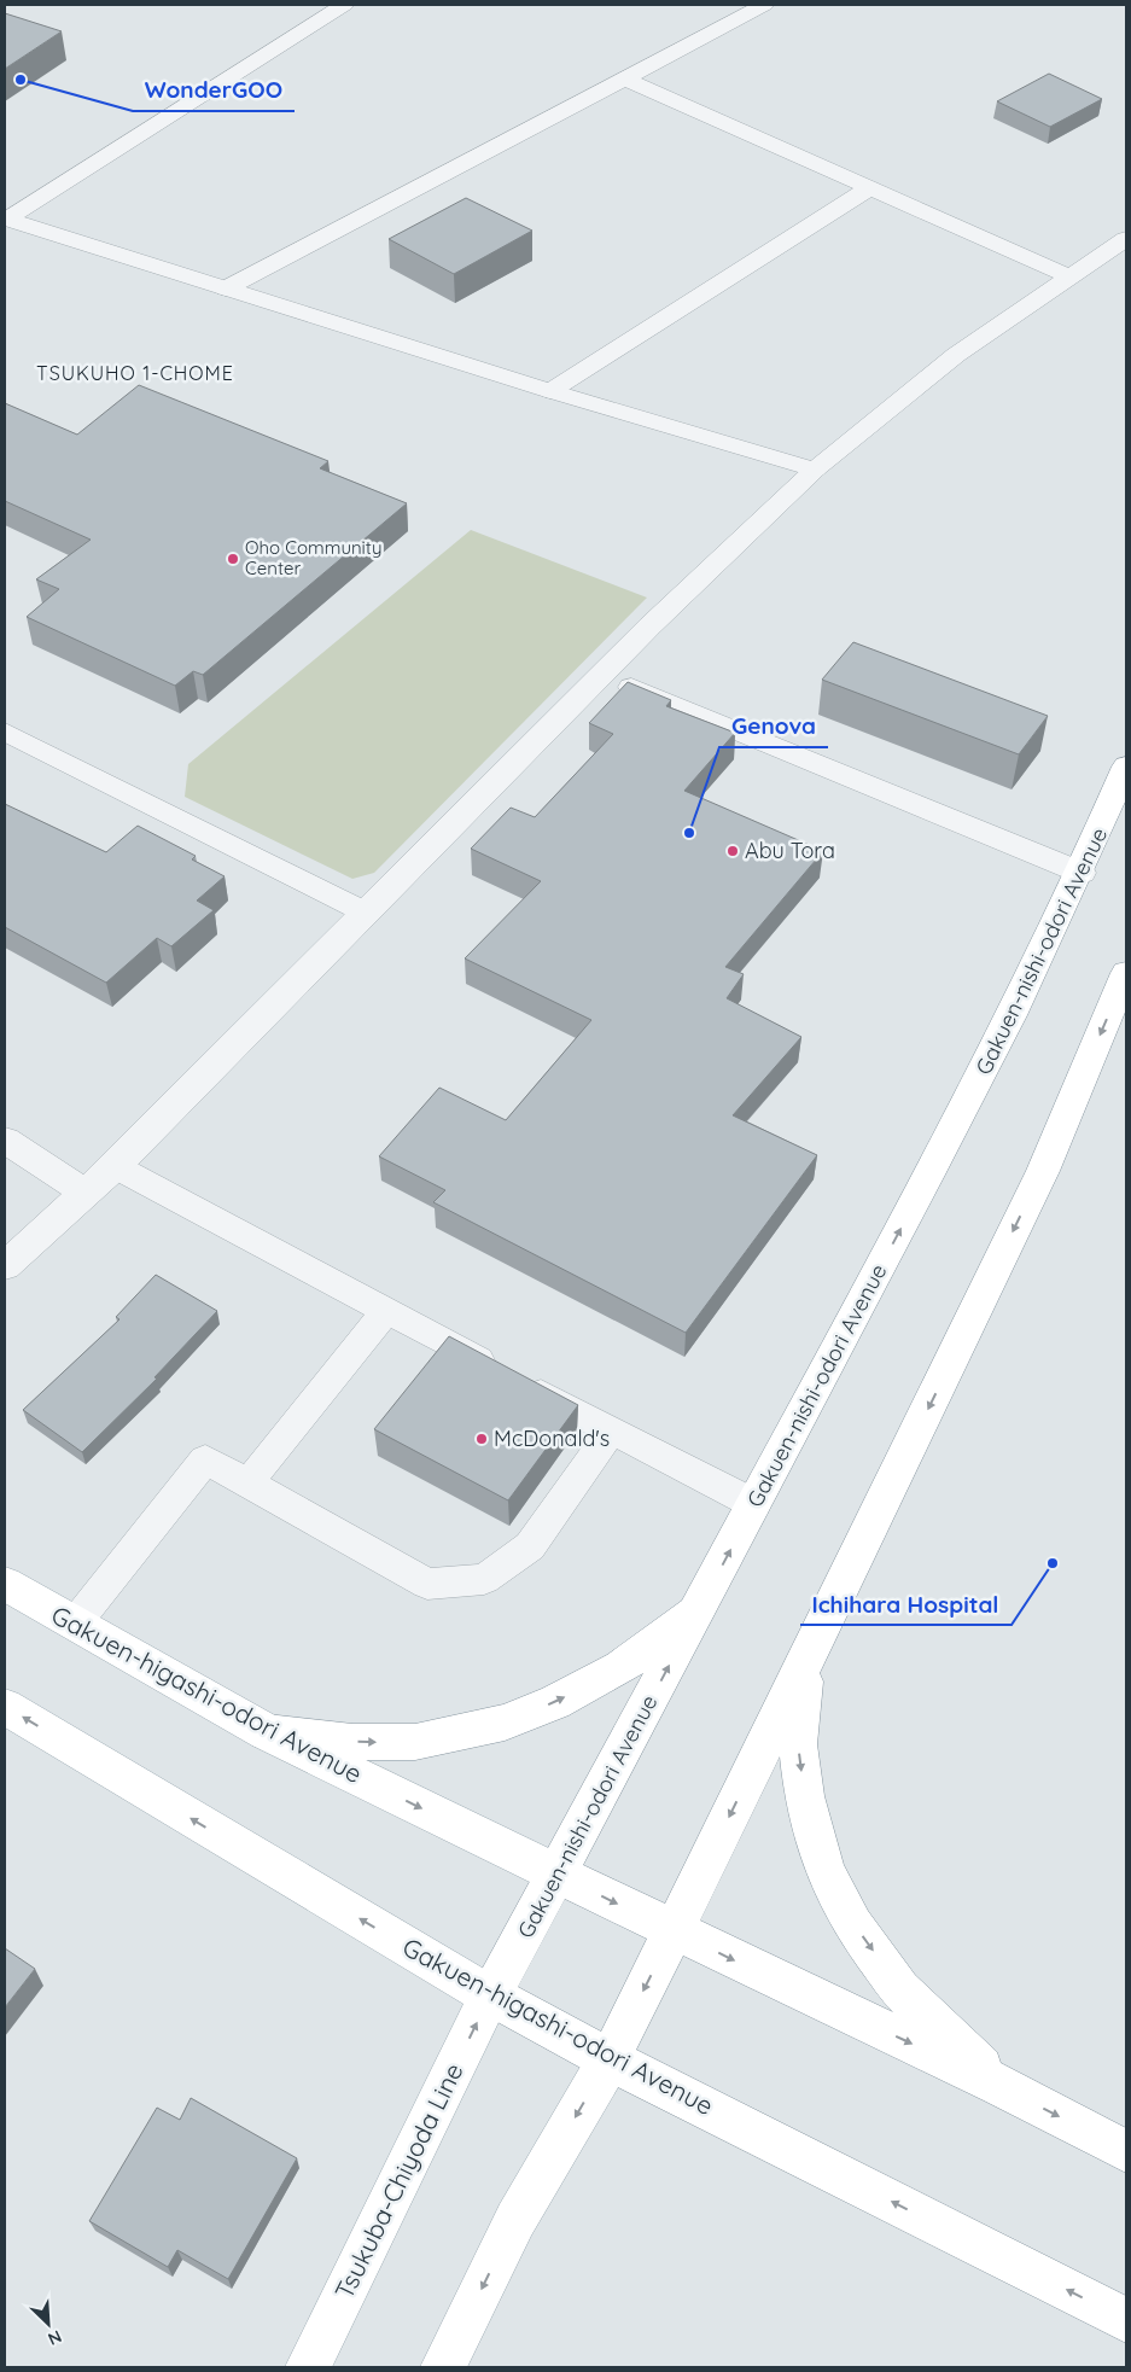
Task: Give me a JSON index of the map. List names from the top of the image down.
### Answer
{
  "streets": {
    "main road": ["Gakuen-nishi-odori Avenue", "Gakuen-higashi-odori Avenue", "Tsukuba-Chiyoda Line"]
  },
  "crossings": [
    ["Gakuen-nishi-odori Avenue", "Gakuen-higashi-odori Avenue"],
    ["Gakuen-nishi-odori Avenue", "Tsukuba-Chiyoda Line"],
    ["Gakuen-higashi-odori Avenue", "Tsukuba-Chiyoda Line"]
  ],
  "districts": ["TSUKUHO 1-CHOME"],
  "places": [
    "WonderGOO",
    "Oho Community Center",
    "Genova",
    "Abu Tora",
    "McDonald's",
    "Ichihara Hospital"
  ],
  "north": "bottom right"
}
